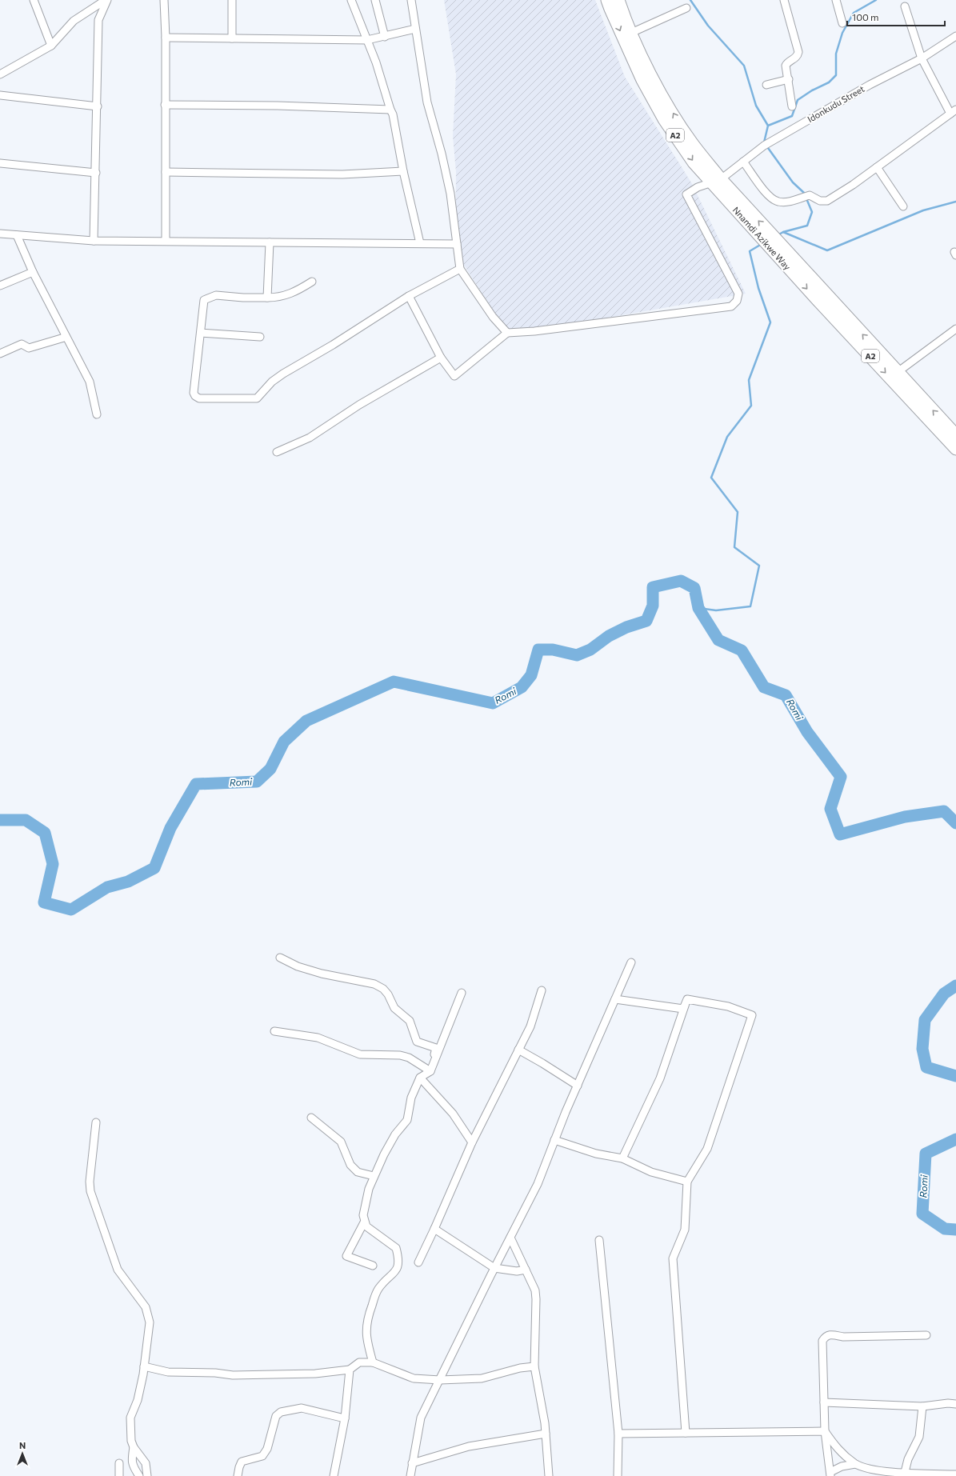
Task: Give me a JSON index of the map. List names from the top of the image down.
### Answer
{
  "streets": {
    "highway": ["A2", "Nnamdi Azikwe Way"],
    "street": ["Idonkudu Street"]
  },
  "crossings": [
    ["Idonkudu Street", "Nnamdi Azikwe Way"]
  ],
  "water": ["Romi"],
  "scale_bar": "100 m",
  "north": "top"
}
